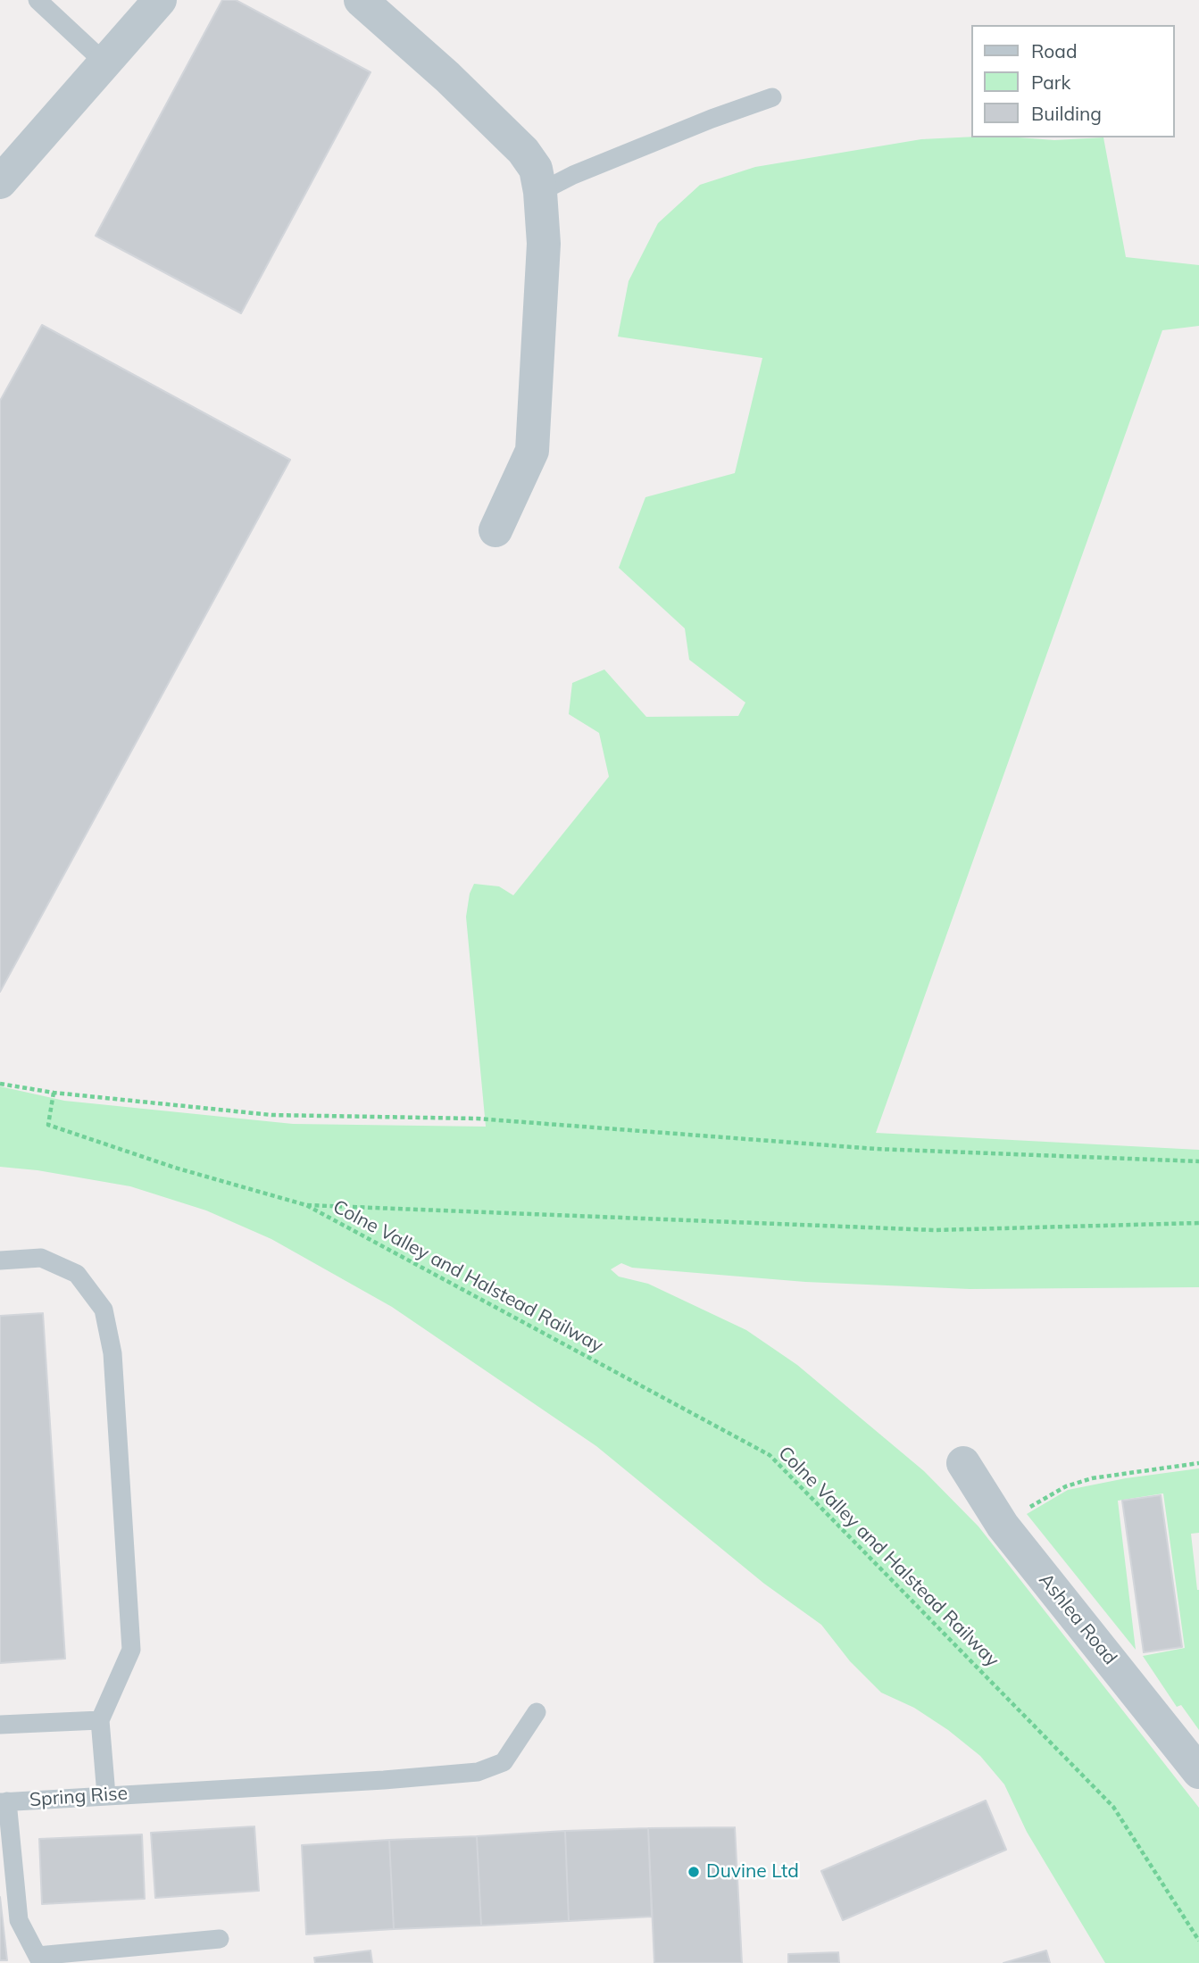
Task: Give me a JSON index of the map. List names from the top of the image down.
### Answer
{
  "streets": {
    "street": ["Ashlea Road"],
    "lane": ["Spring Rise"],
    "path": ["Colne Valley and Halstead Railway"]
  },
  "places": ["Duvine Ltd"],
  "legend": ["Road", "Park", "Building"]
}
